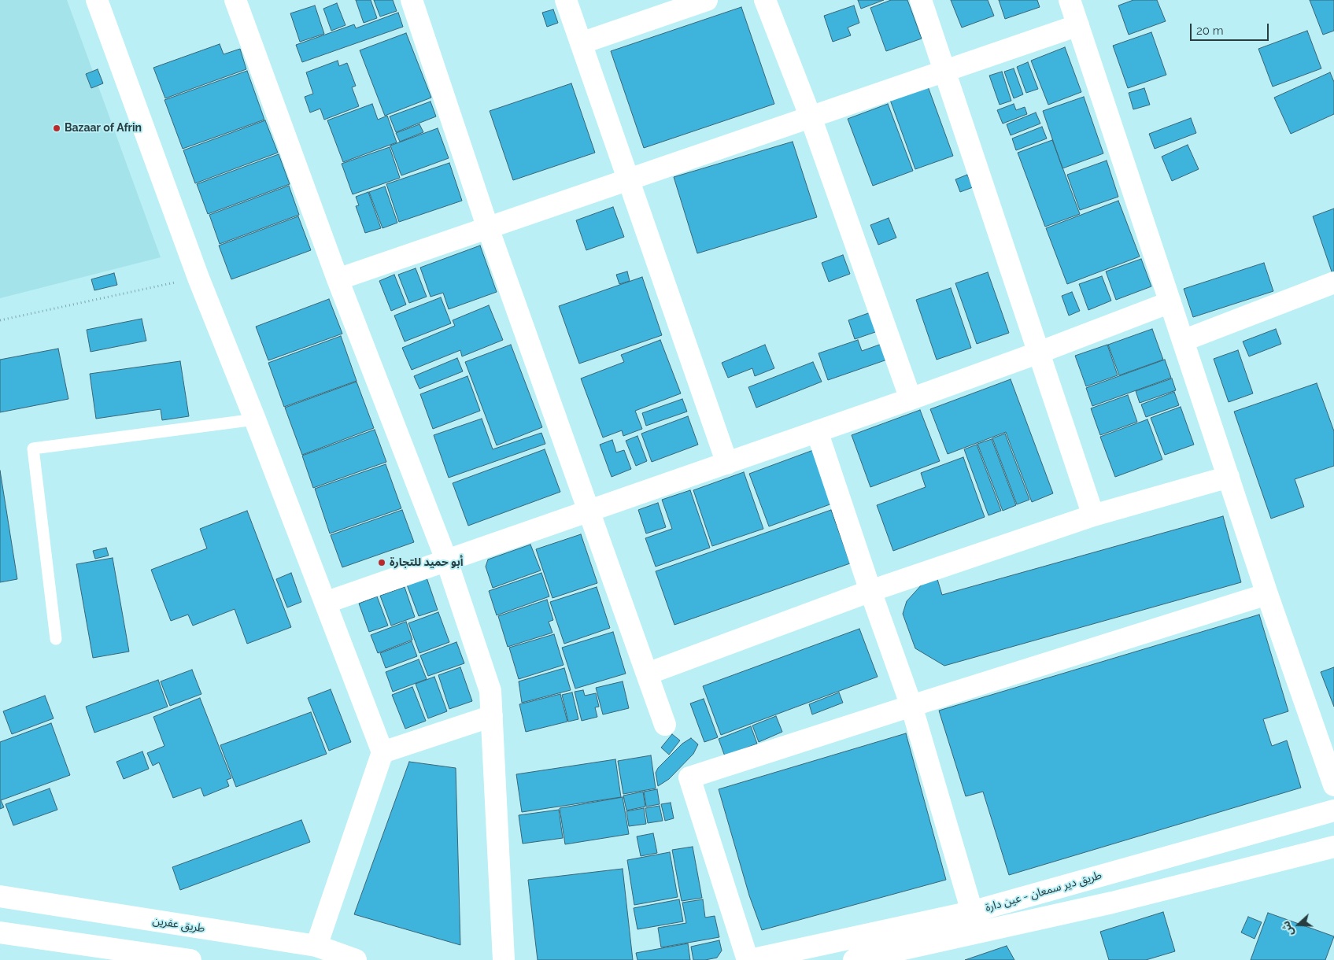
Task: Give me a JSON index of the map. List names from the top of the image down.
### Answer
{
  "streets": {
    "street": ["طريق دير سمعان - عين دارة", "طريق عفرين"]
  },
  "places": ["Bazaar of Afrin", "أبو حميد للتجارة"],
  "scale_bar": "20 m",
  "north": "left"
}
